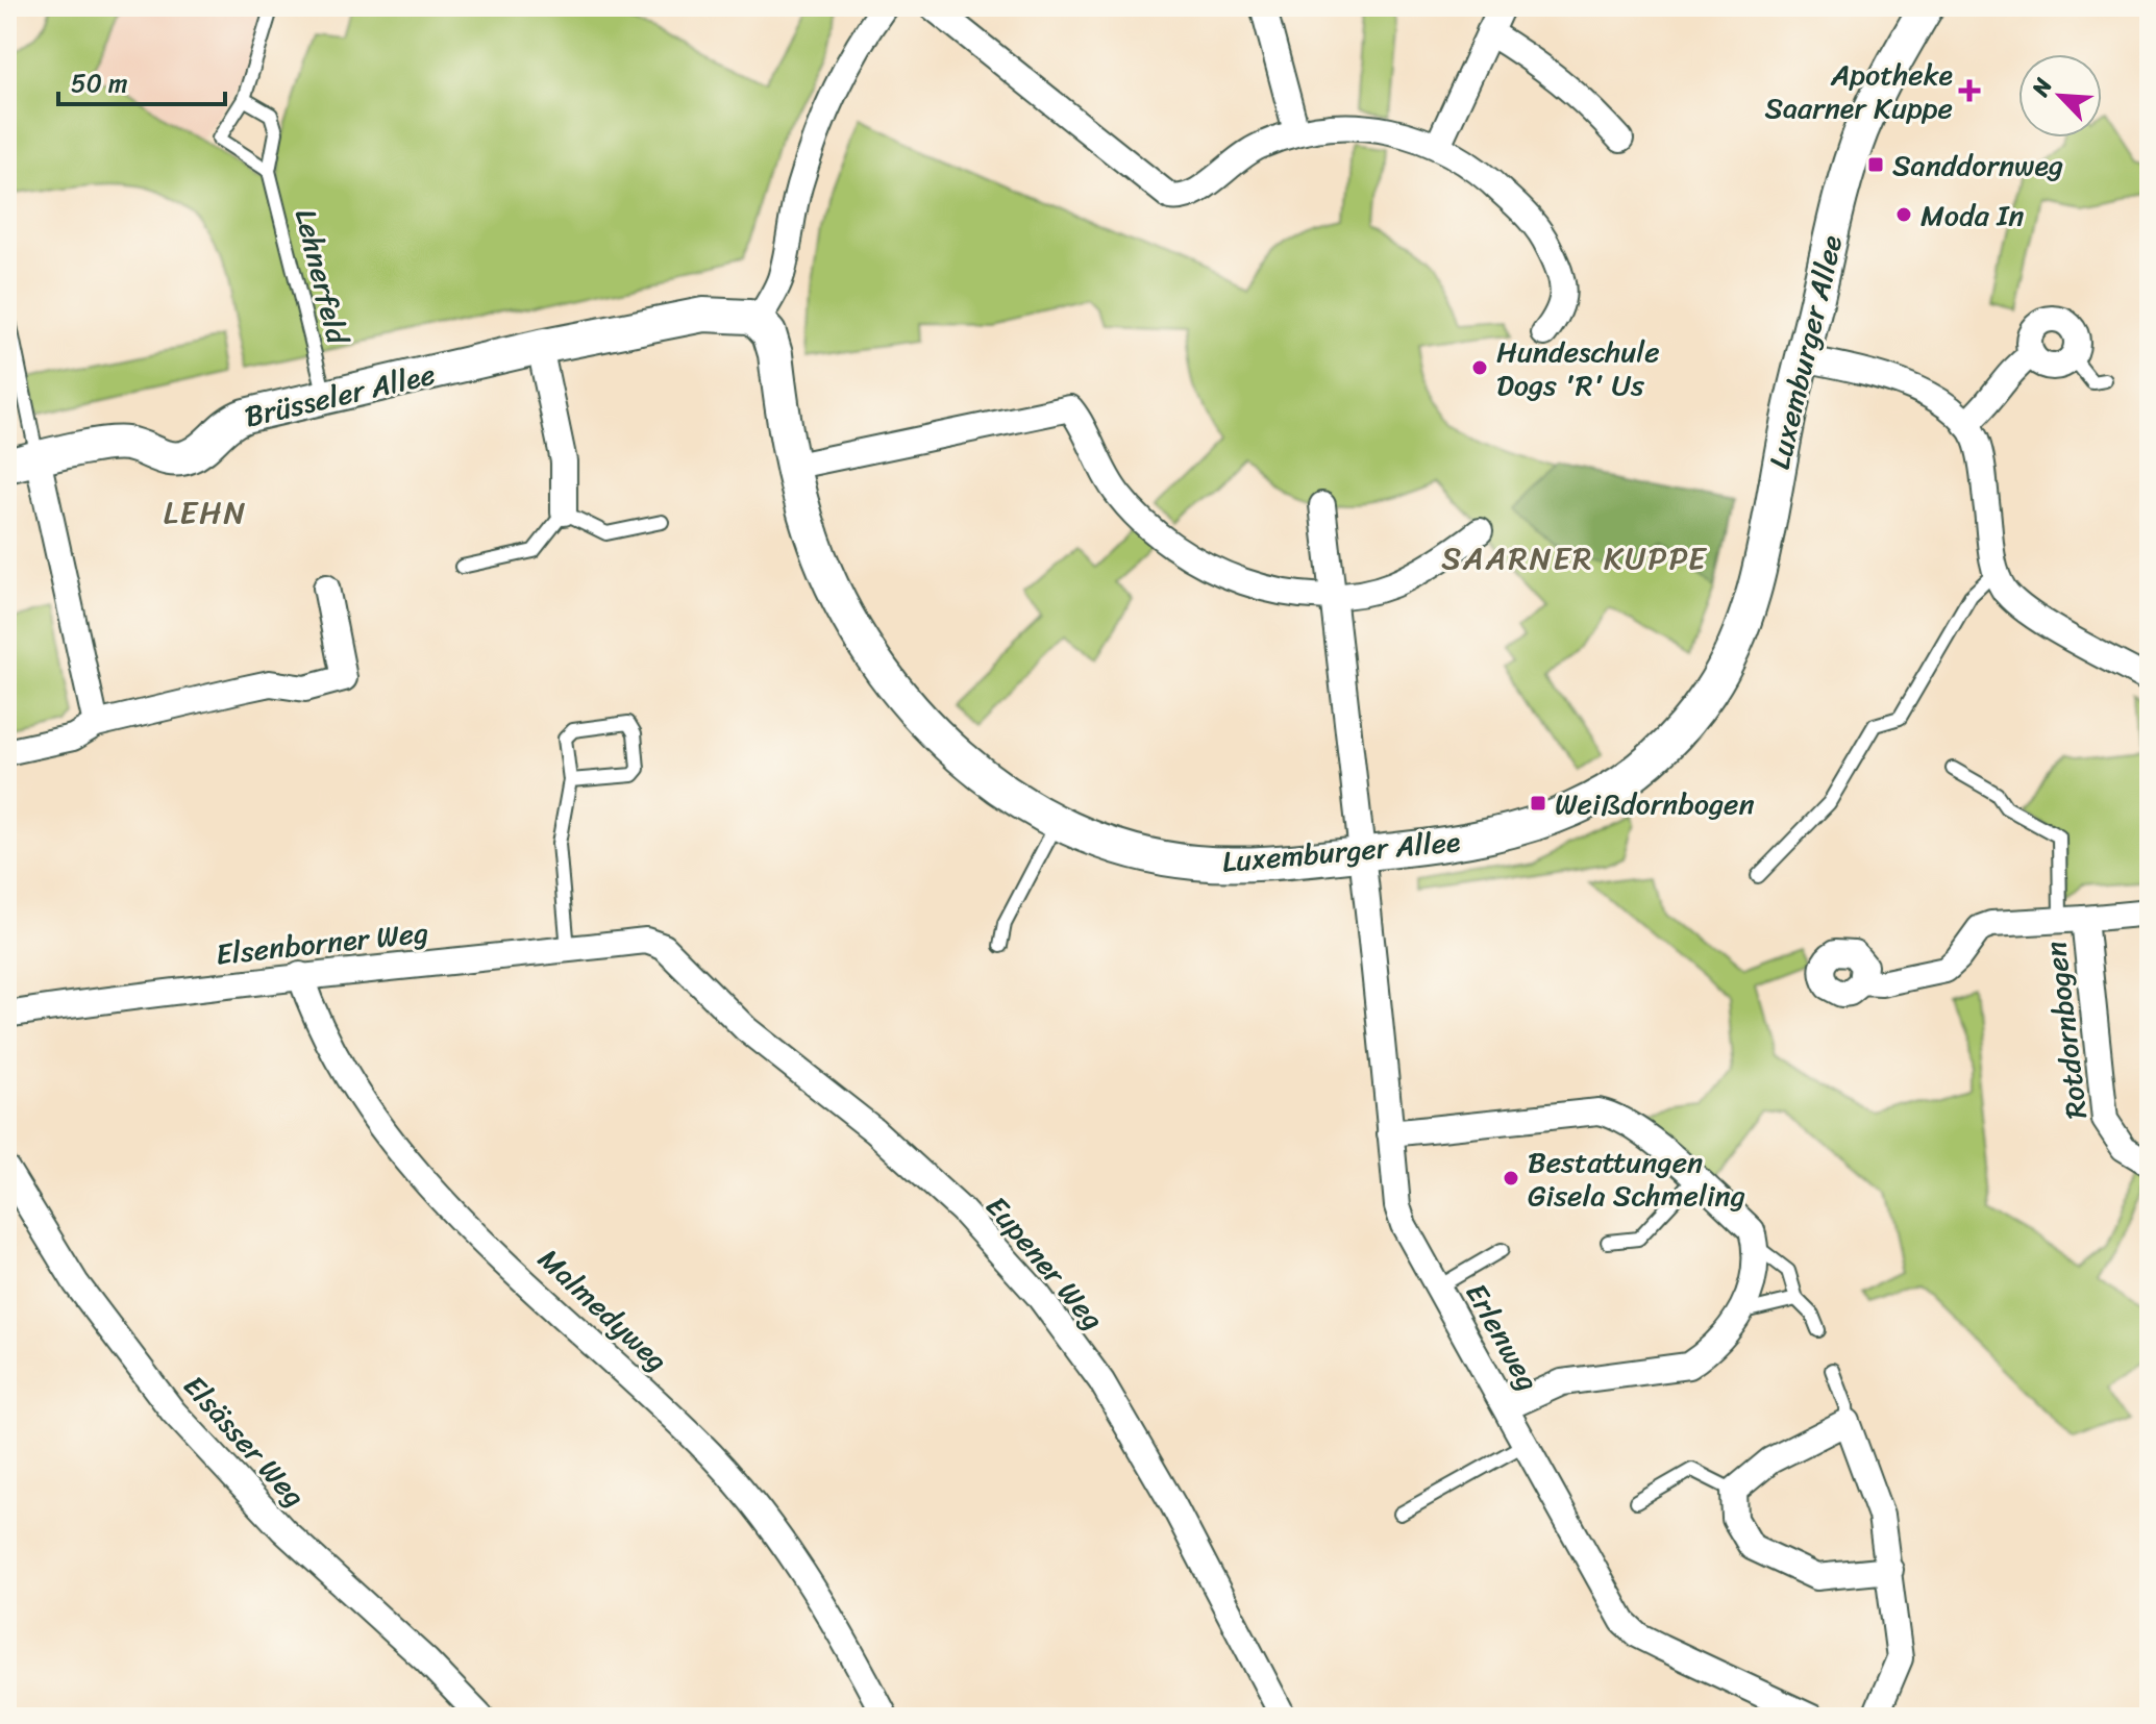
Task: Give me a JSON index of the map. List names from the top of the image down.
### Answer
{
  "streets": {
    "street": [
      "Luxemburger Allee",
      "Brüsseler Allee",
      "Elsenborner Weg",
      "Rotdornbogen",
      "Eupener Weg",
      "Malmedyweg",
      "Erlenweg",
      "Elsässer Weg"
    ],
    "lane": ["Lehnerfeld"]
  },
  "crossings": [
    ["Lehnerfeld", "Brüsseler Allee"],
    ["Luxemburger Allee", "Brüsseler Allee"],
    ["Luxemburger Allee", "Erlenweg"],
    ["Elsenborner Weg", "Eupener Weg"],
    ["Elsenborner Weg", "Malmedyweg"]
  ],
  "districts": ["LEHN", "SAARNER KUPPE"],
  "places": {
    "health": ["Apotheke Saarner Kuppe"],
    "transit": ["Sanddornweg", "Weißdornbogen"],
    "other": ["Moda In", "Hundeschule Dogs 'R' Us", "Bestattungen Gisela Schmeling"]
  },
  "scale_bar": "50 m",
  "north": "top left"
}
